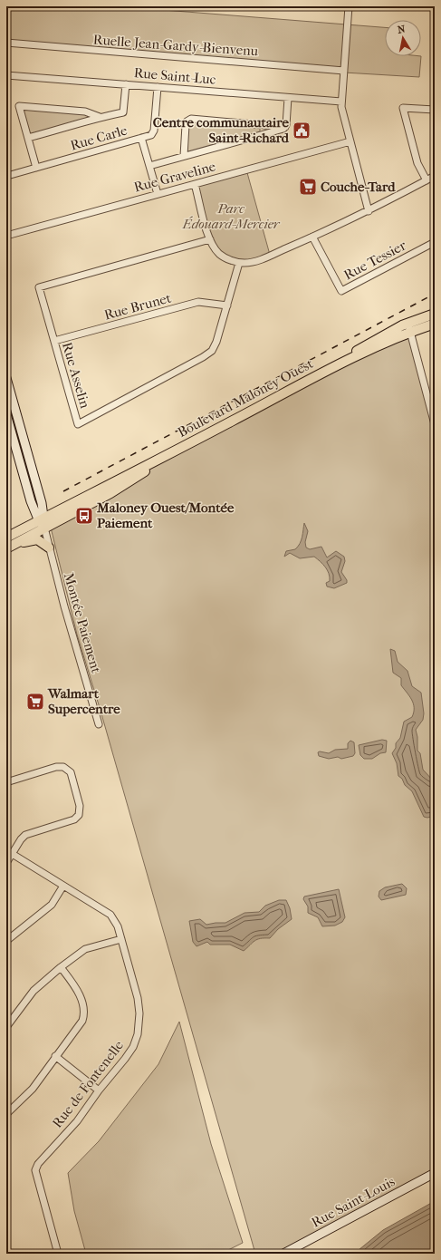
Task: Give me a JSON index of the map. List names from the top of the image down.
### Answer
{
  "streets": {
    "main road": ["Boulevard Maloney Ouest", "Montée Paiement", "Rue Saint-Louis"],
    "street": [
      "Ruelle Jean-Gardy-Bienvenu",
      "Rue Saint-Luc",
      "Rue Carle",
      "Rue Graveline",
      "Rue Tessier",
      "Rue Brunet",
      "Rue Asselin",
      "Rue de Fontenelle"
    ]
  },
  "crossings": [
    ["Rue Saint-Luc", "Rue Carle"],
    ["Rue Brunet", "Rue Asselin"],
    ["Boulevard Maloney Ouest", "Montée Paiement"]
  ],
  "parks": ["Parc Édouard-Mercier"],
  "places": {
    "public building": ["Centre communautaire Saint-Richard"],
    "supermarket": ["Couche-Tard", "Walmart Supercentre"],
    "bus stop": ["Maloney Ouest/Montée Paiement"]
  },
  "north": "top"
}
